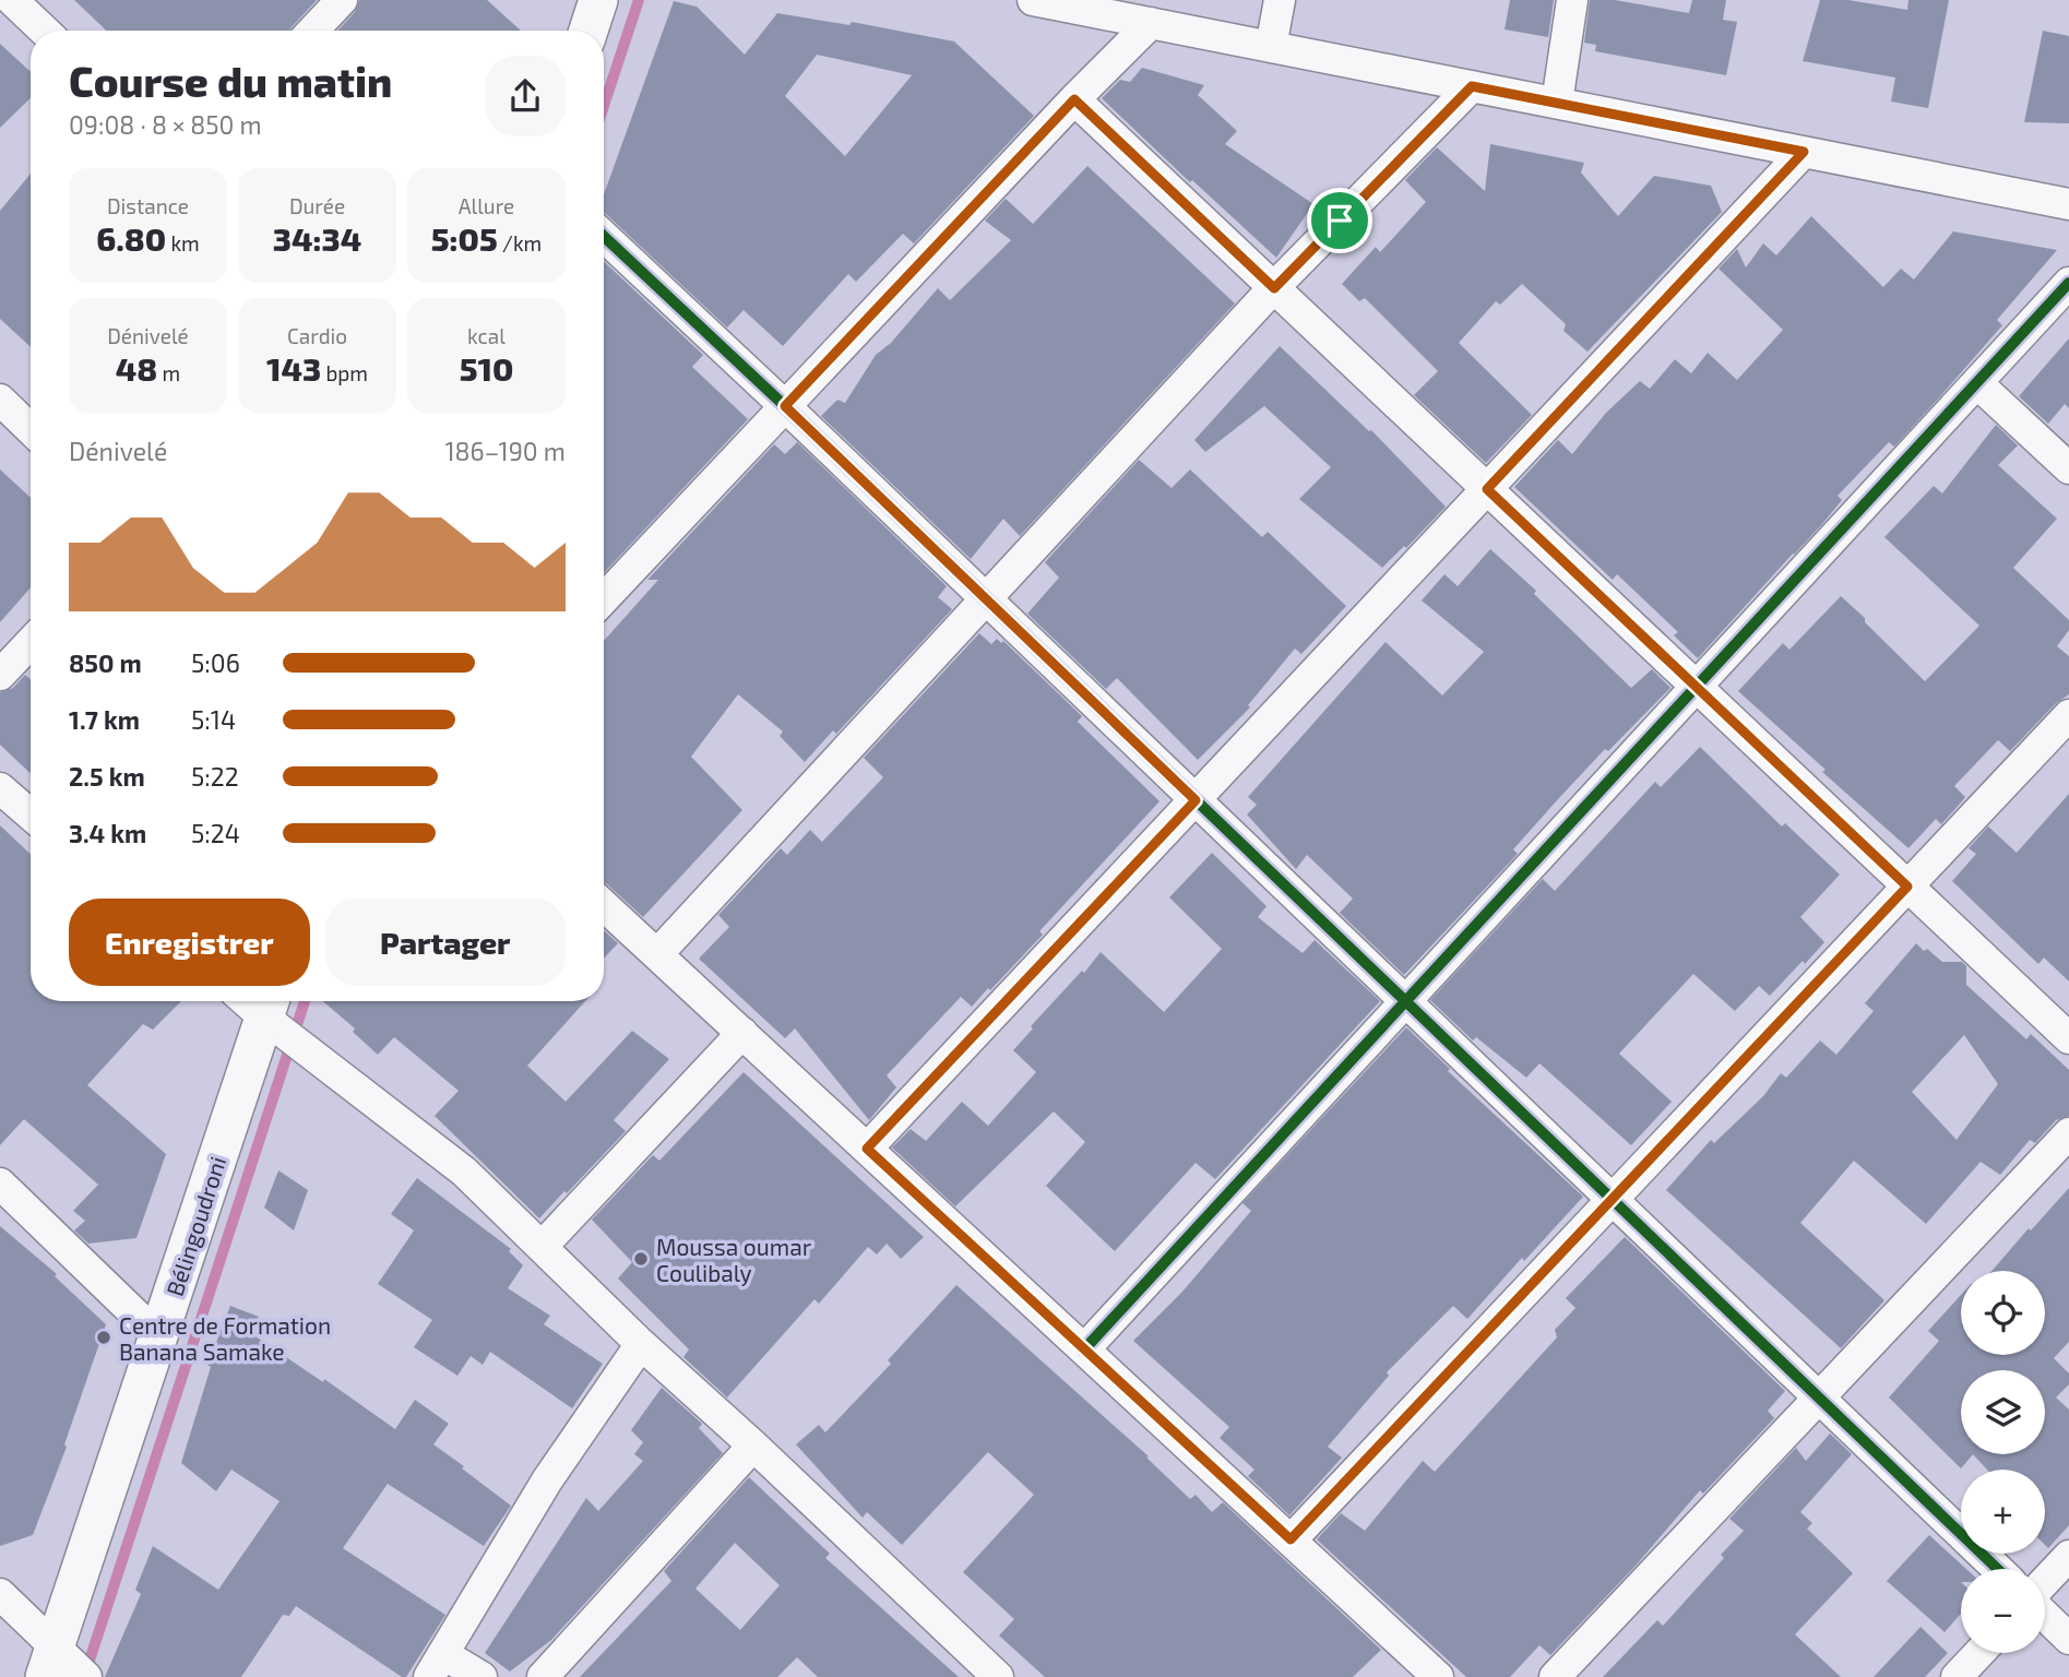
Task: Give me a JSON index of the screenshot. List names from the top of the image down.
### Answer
{
  "streets": {
    "street": ["Bélingoudroni"]
  },
  "places": ["Moussa oumar Coulibaly", "Centre de Formation Banana Samake"],
  "page": {
    "heading": ["Course du matin", "09:08 · 8 × 850 m"],
    "stats": [
      ["Distance", "6.80 km"],
      ["Durée", "34:34"],
      ["Allure", "5:05 /km"],
      ["Dénivelé", "48 m"],
      ["Cardio", "143 bpm"],
      ["kcal", "510"]
    ],
    "chart": ["Dénivelé", "186–190 m"],
    "list": [
      {
        "name": "850 m",
        "note": "5:06"
      },
      {
        "name": "1.7 km",
        "note": "5:14"
      },
      {
        "name": "2.5 km",
        "note": "5:22"
      },
      {
        "name": "3.4 km",
        "note": "5:24"
      }
    ],
    "buttons": ["Enregistrer", "Partager"],
    "map_buttons": ["+", "−"]
  }
}
